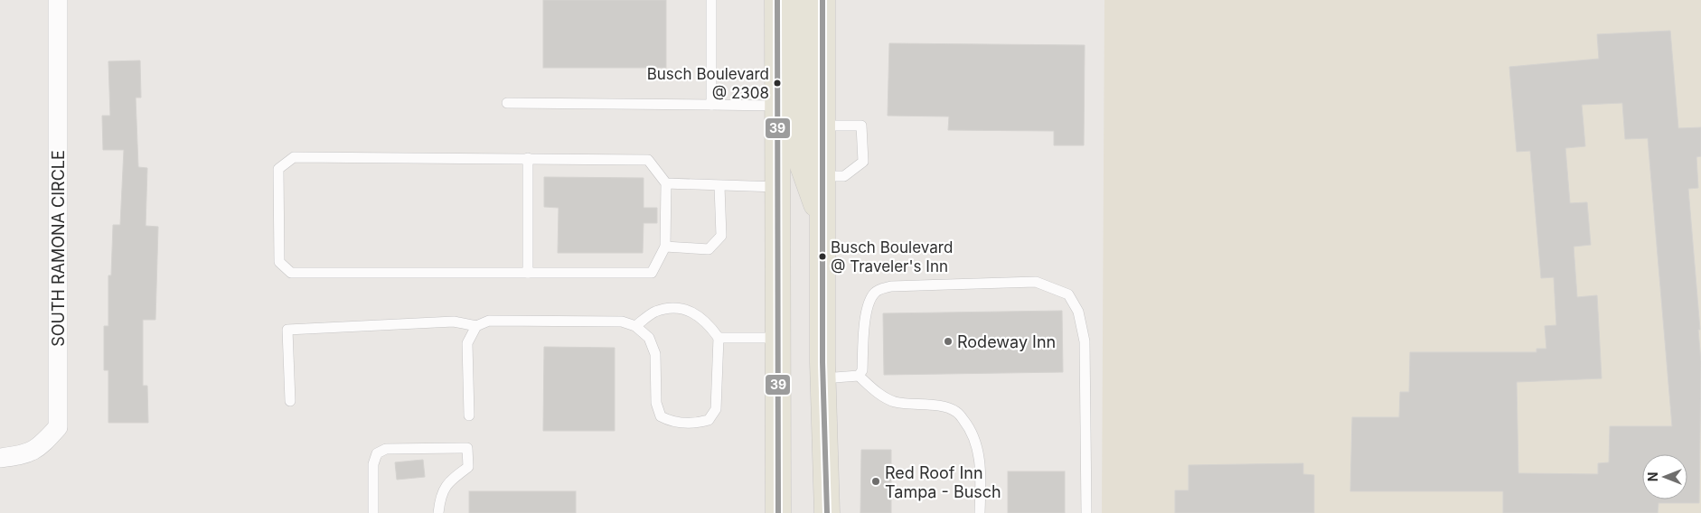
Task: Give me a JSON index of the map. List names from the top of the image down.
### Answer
{
  "streets": {
    "street": ["SOUTH RAMONA CIRCLE"]
  },
  "places": [
    "Busch Boulevard @ 2308",
    "Busch Boulevard @ Traveler's Inn",
    "Rodeway Inn",
    "Red Roof Inn Tampa - Busch"
  ],
  "lines": ["transit line 39"],
  "north": "left"
}
